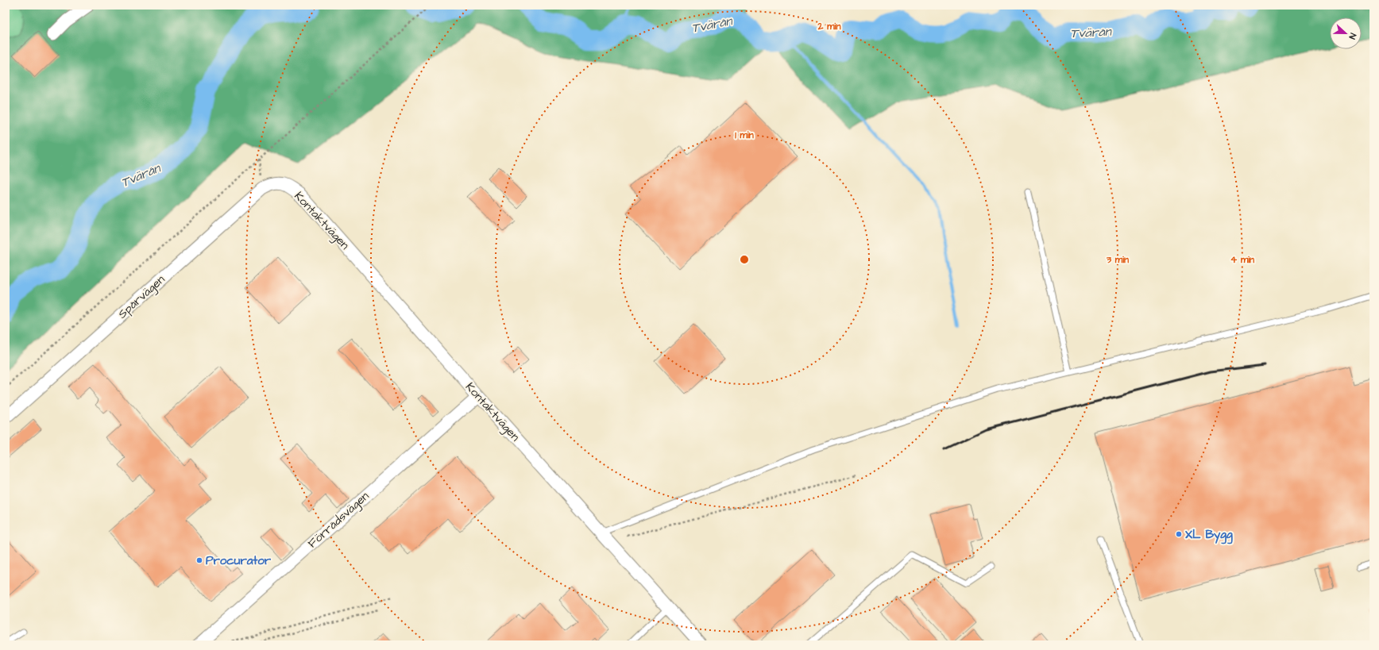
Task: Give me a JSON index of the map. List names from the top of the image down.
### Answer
{
  "streets": {
    "street": ["Kontaktvägen", "Spårvägen", "Förrådsvägen"]
  },
  "crossings": [
    ["Kontaktvägen", "Spårvägen"],
    ["Kontaktvägen", "Förrådsvägen"]
  ],
  "water": ["Tvärån"],
  "places": ["XL Bygg", "Procurator"],
  "north": "right",
  "rings": [
    "2 min",
    "1 min",
    "3 min",
    "4 min"
  ]
}
